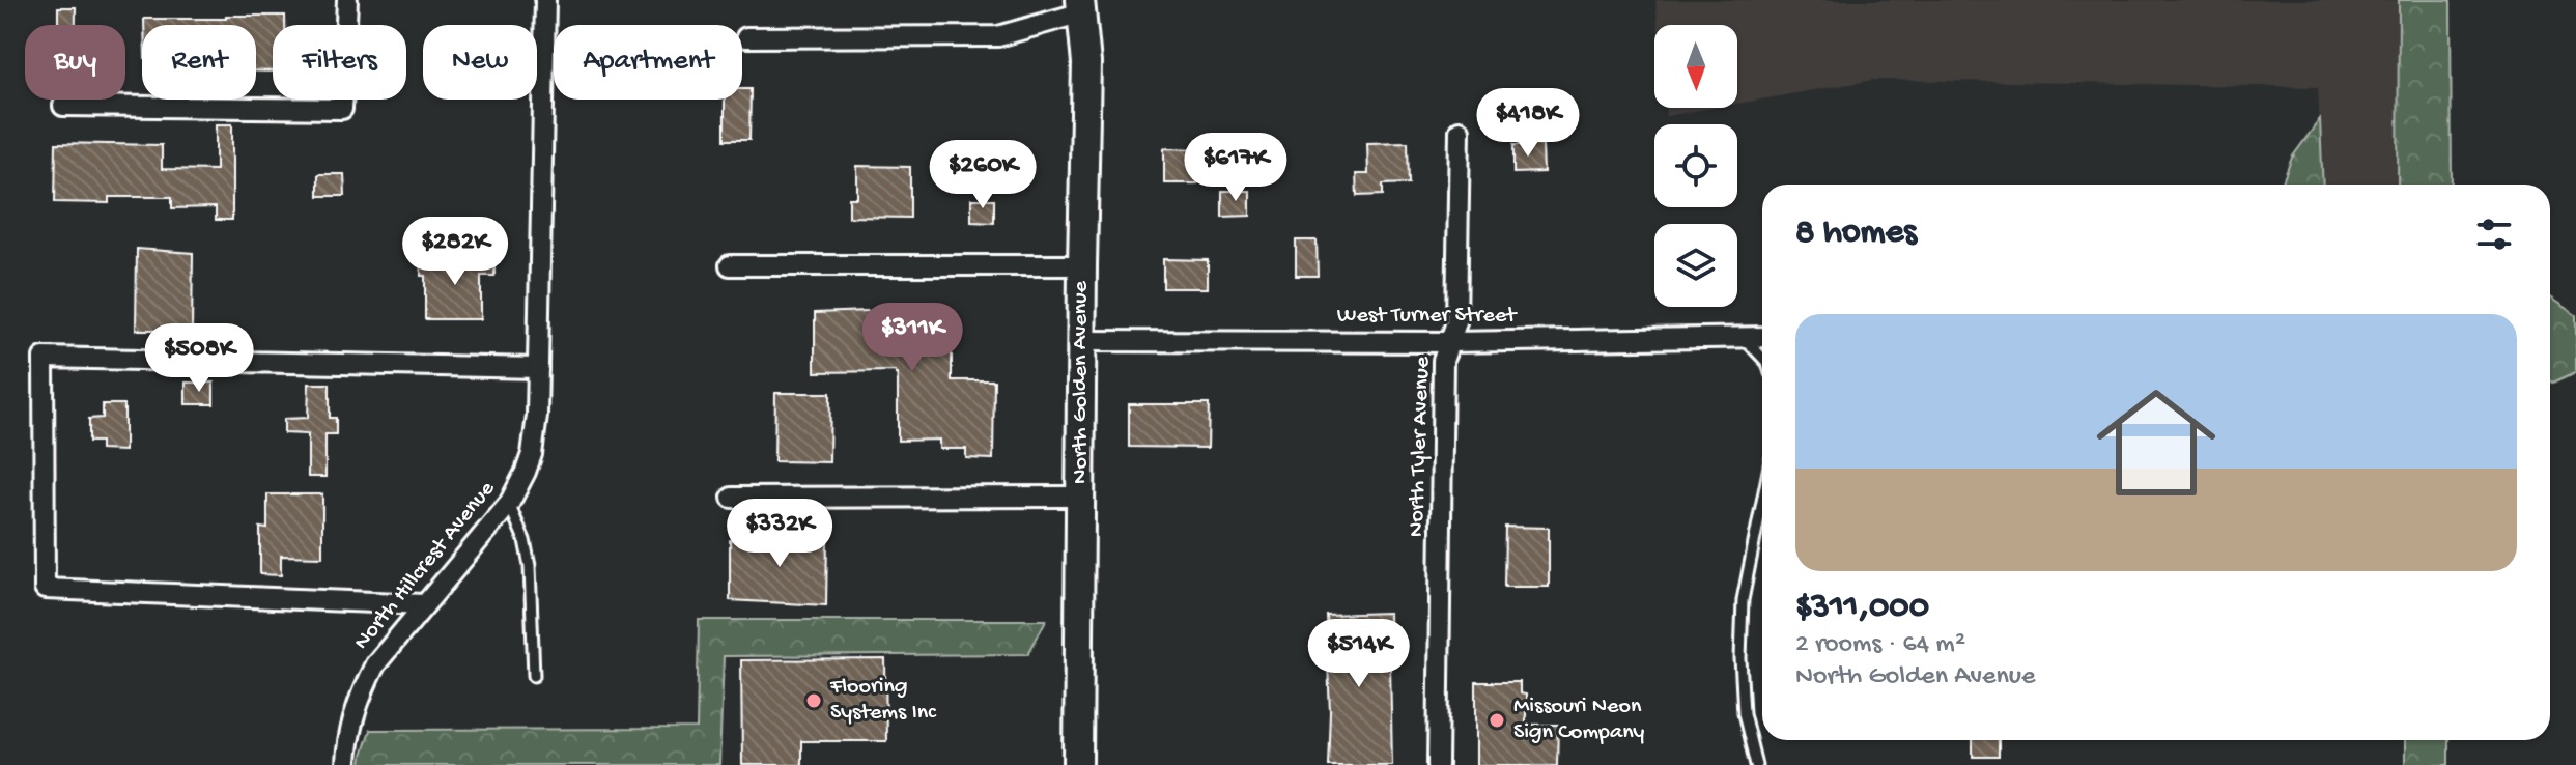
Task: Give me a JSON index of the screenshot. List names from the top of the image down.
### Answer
{
  "streets": {
    "street": [
      "West Turner Street",
      "North Golden Avenue",
      "North Tyler Avenue",
      "North Hillcrest Avenue"
    ]
  },
  "crossings": [
    ["West Turner Street", "North Golden Avenue"],
    ["West Turner Street", "North Tyler Avenue"]
  ],
  "places": ["Flooring Systems Inc", "Missouri Neon Sign Company"],
  "north": "bottom",
  "page": {
    "chip": [
      "Buy",
      "Rent",
      "Filters",
      "New",
      "Apartment"
    ],
    "price": [
      "$418K",
      "$617K",
      "$260K",
      "$282K",
      "$311K",
      "$508K",
      "$332K",
      "$514K"
    ],
    "heading": "8 homes",
    "list": [
      {
        "name": "$311,000",
        "note": "2 rooms · 64 m² · North Golden Avenue"
      }
    ]
  }
}
